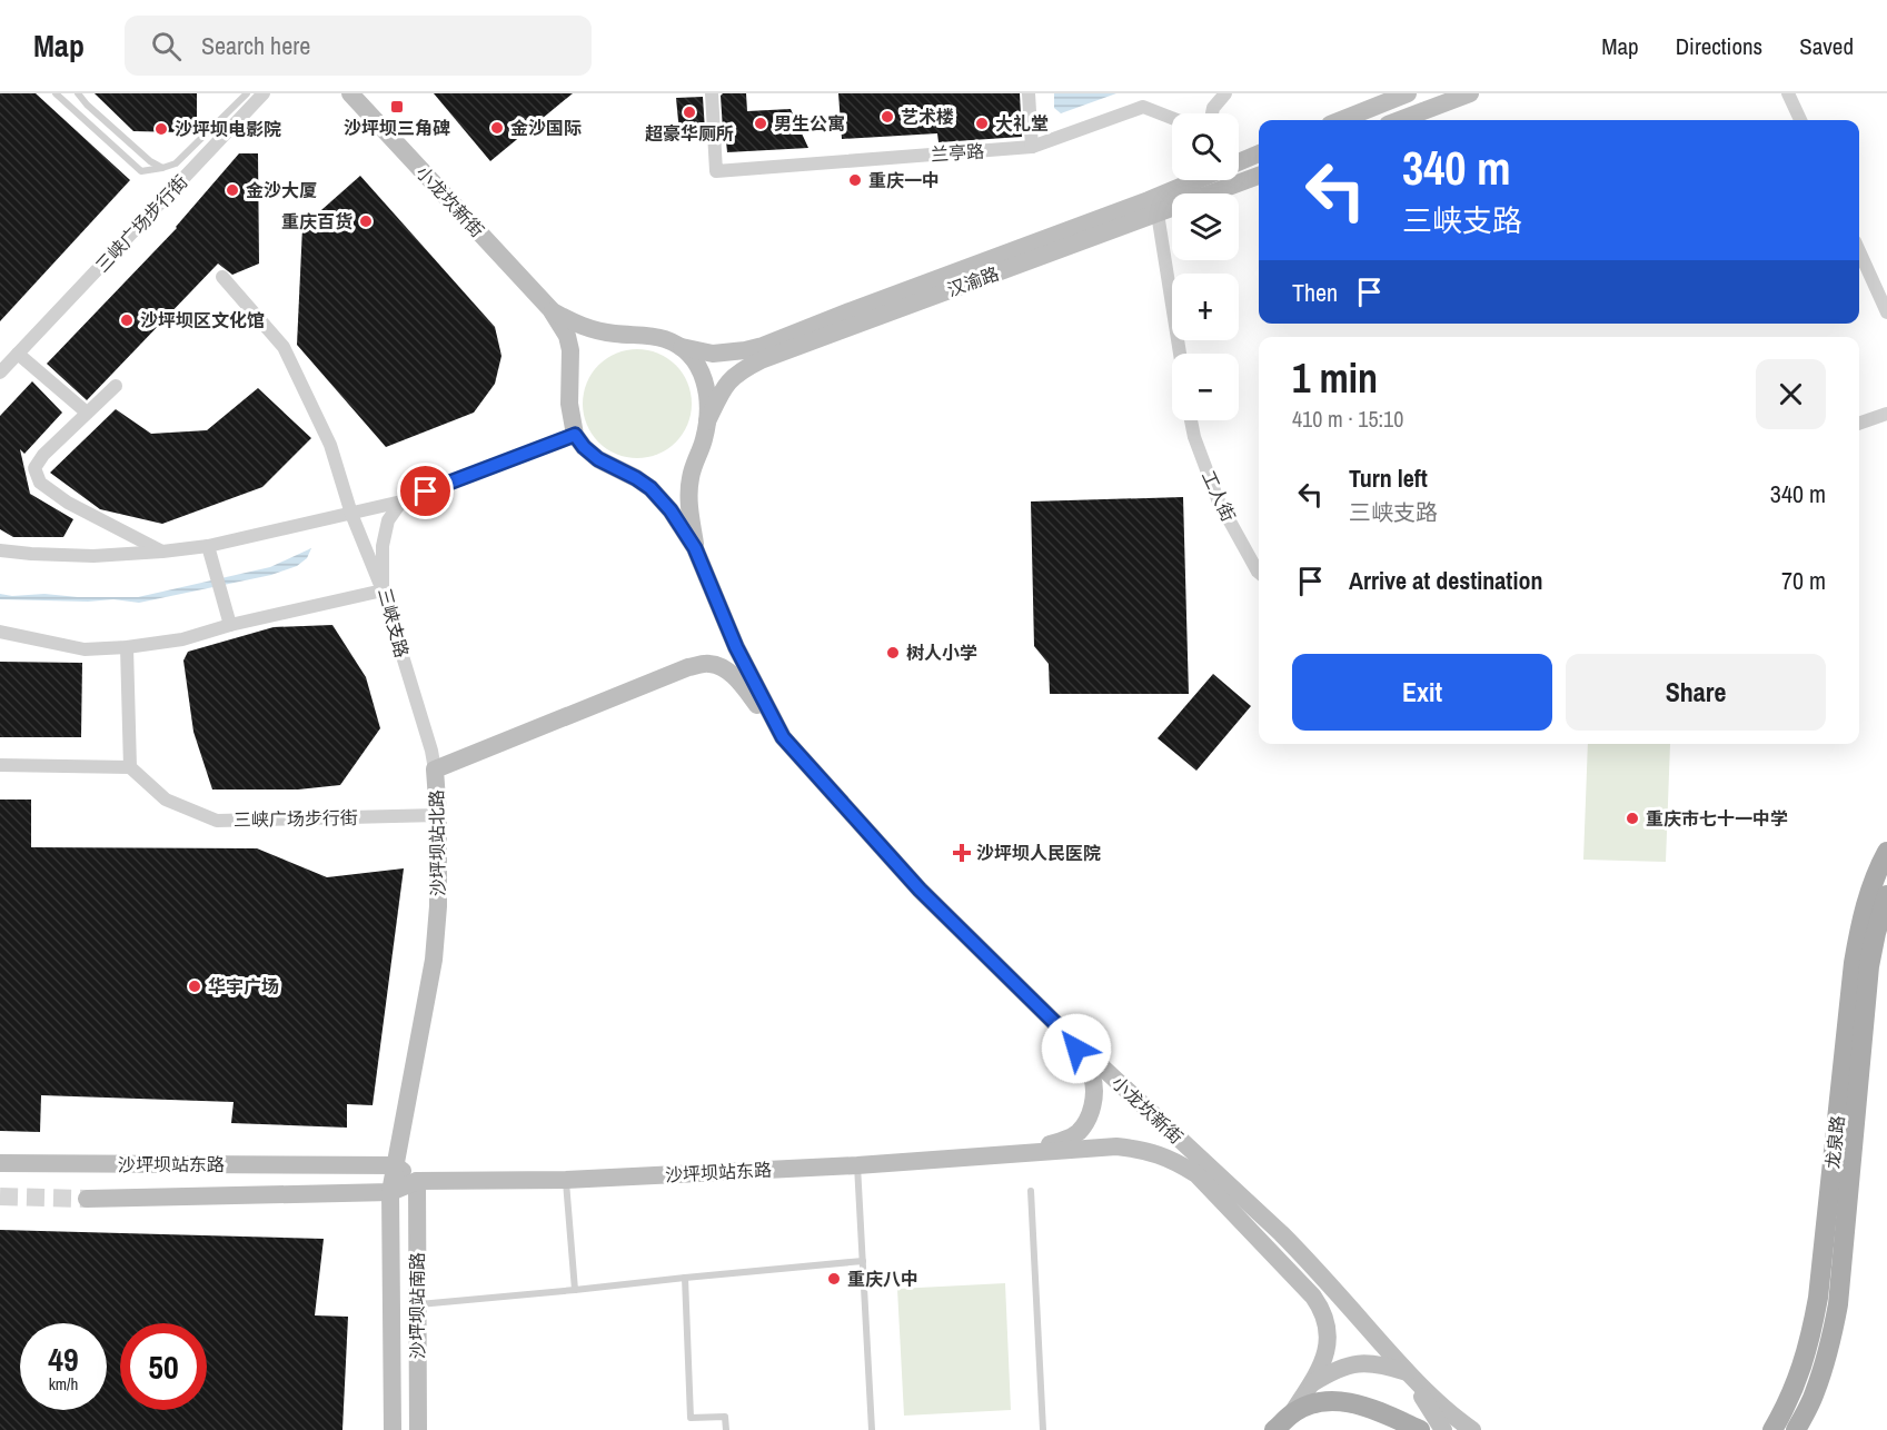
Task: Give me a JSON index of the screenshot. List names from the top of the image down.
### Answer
{
  "streets": {
    "main road": [
      "小龙坎新街",
      "汉渝路",
      "沙坪坝站北路",
      "龙泉路",
      "沙坪坝站东路",
      "沙坪坝站南路"
    ],
    "street": [
      "兰亭路",
      "三峡广场步行街",
      "工人街",
      "三峡支路"
    ]
  },
  "crossings": [
    ["小龙坎新街", "汉渝路"],
    ["小龙坎新街", "沙坪坝站北路"],
    ["小龙坎新街", "沙坪坝站东路"],
    ["三峡广场步行街", "沙坪坝站北路"],
    ["三峡支路", "沙坪坝站北路"],
    ["沙坪坝站北路", "沙坪坝站东路"],
    ["沙坪坝站北路", "沙坪坝站南路"],
    ["沙坪坝站东路", "沙坪坝站南路"]
  ],
  "places": {
    "transit": ["沙坪坝三角碑"],
    "other": [
      "超豪华厕所",
      "艺术楼",
      "男生公寓",
      "大礼堂",
      "金沙国际",
      "沙坪坝电影院",
      "重庆一中",
      "金沙大厦",
      "重庆百货",
      "沙坪坝区文化馆",
      "树人小学",
      "重庆市七十一中学",
      "华宇广场",
      "重庆八中"
    ],
    "health": ["沙坪坝人民医院"]
  },
  "page": {
    "header": "Map",
    "search": "Search here",
    "nav": ["Map", "Directions", "Saved"],
    "map_buttons": ["+", "−"],
    "turn": ["340 m", "三峡支路"],
    "then": "Then",
    "heading": ["1 min", "410 m · 15:10"],
    "list": [
      {
        "name": "Turn left",
        "note": "三峡支路",
        "value": "340 m"
      },
      {
        "name": "Arrive at destination",
        "value": "70 m"
      }
    ],
    "buttons": ["Exit", "Share"],
    "speed": "49 km/h",
    "limit": "50"
  }
}
